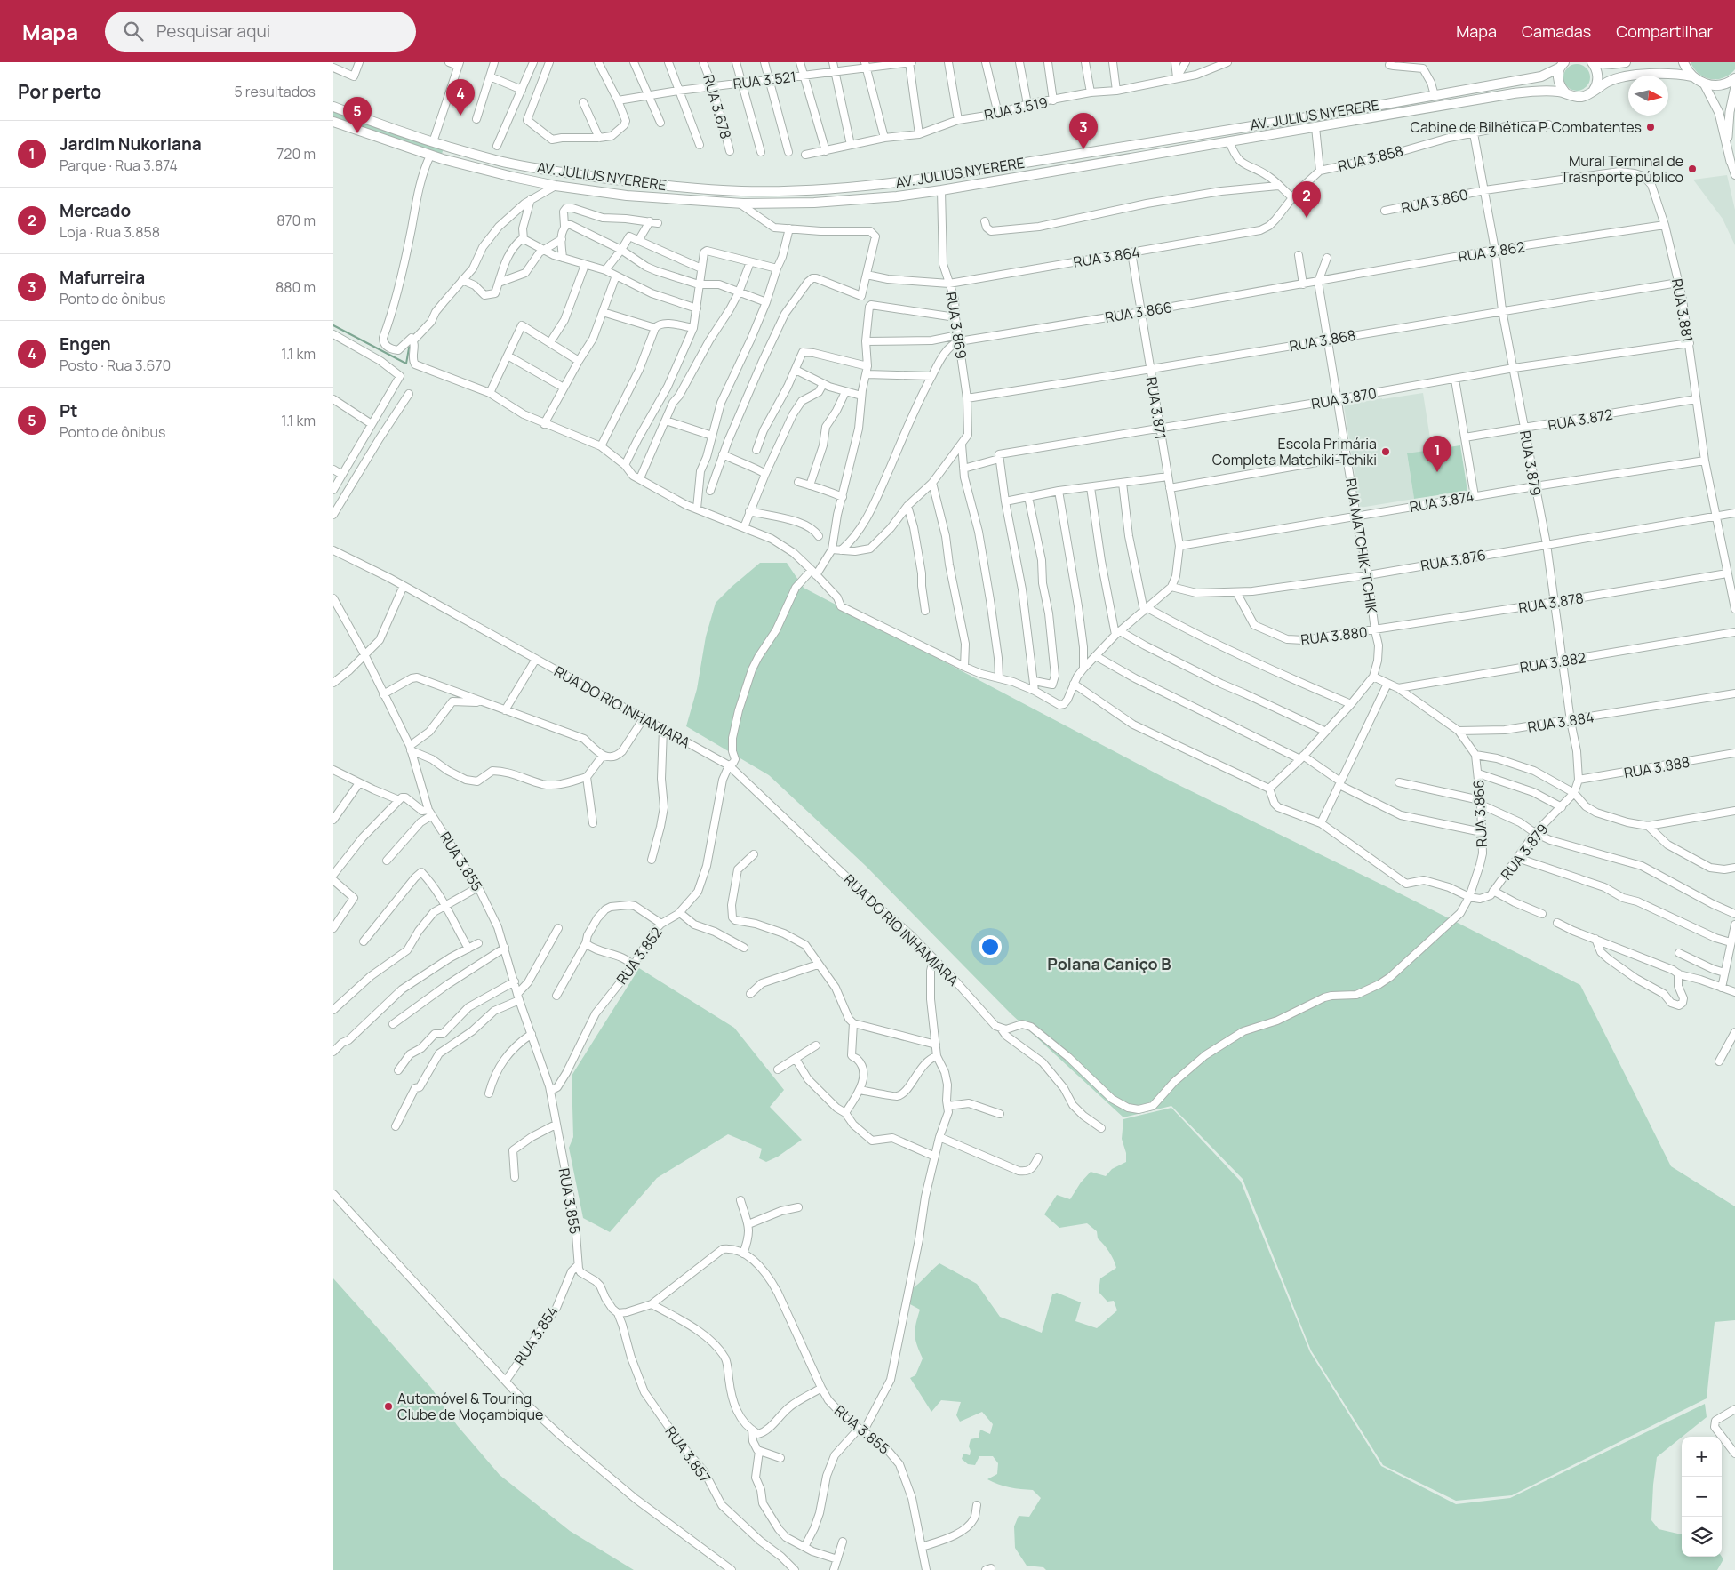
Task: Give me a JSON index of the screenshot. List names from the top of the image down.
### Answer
{
  "streets": {
    "main road": ["AV. JULIUS NYERERE"],
    "street": [
      "RUA 3.521",
      "RUA 3.678",
      "RUA 3.519",
      "RUA 3.858",
      "RUA 3.860",
      "RUA 3.862",
      "RUA 3.864",
      "RUA 3.881",
      "RUA 3.866",
      "RUA 3.869",
      "RUA 3.868",
      "RUA 3.870",
      "RUA 3.871",
      "RUA 3.872",
      "RUA 3.879",
      "RUA 3.874",
      "RUA MATCHIK-TCHIK",
      "RUA 3.876",
      "RUA 3.878",
      "RUA 3.880",
      "RUA 3.882",
      "RUA DO RIO INHAMIARA",
      "RUA 3.884",
      "RUA 3.888",
      "RUA 3.855",
      "RUA 3.852",
      "RUA 3.854",
      "RUA 3.857"
    ]
  },
  "crossings": [
    ["RUA 3.521", "RUA 3.678"],
    ["AV. JULIUS NYERERE", "RUA 3.869"],
    ["RUA 3.858", "RUA 3.864"],
    ["RUA 3.858", "RUA 3.879"],
    ["RUA 3.860", "RUA 3.881"],
    ["RUA 3.860", "RUA 3.879"],
    ["RUA 3.862", "RUA 3.881"],
    ["RUA 3.862", "RUA 3.866"],
    ["RUA 3.862", "RUA 3.879"],
    ["RUA 3.862", "RUA MATCHIK-TCHIK"],
    ["RUA 3.864", "RUA 3.869"],
    ["RUA 3.864", "RUA 3.871"],
    ["RUA 3.881", "RUA 3.868"],
    ["RUA 3.881", "RUA 3.870"],
    ["RUA 3.881", "RUA 3.872"],
    ["RUA 3.881", "RUA 3.879"],
    ["RUA 3.881", "RUA 3.874"],
    ["RUA 3.881", "RUA 3.876"],
    ["RUA 3.881", "RUA 3.878"],
    ["RUA 3.866", "RUA 3.869"],
    ["RUA 3.866", "RUA 3.871"],
    ["RUA 3.866", "RUA 3.879"],
    ["RUA 3.866", "RUA MATCHIK-TCHIK"],
    ["RUA 3.869", "RUA 3.868"],
    ["RUA 3.868", "RUA 3.871"],
    ["RUA 3.868", "RUA 3.879"],
    ["RUA 3.868", "RUA MATCHIK-TCHIK"],
    ["RUA 3.870", "RUA 3.871"],
    ["RUA 3.870", "RUA 3.879"],
    ["RUA 3.870", "RUA MATCHIK-TCHIK"],
    ["RUA 3.871", "RUA 3.874"],
    ["RUA 3.871", "RUA 3.876"],
    ["RUA 3.872", "RUA 3.879"],
    ["RUA 3.879", "RUA 3.874"],
    ["RUA 3.879", "RUA 3.876"],
    ["RUA 3.879", "RUA 3.878"],
    ["RUA 3.879", "RUA 3.882"],
    ["RUA 3.879", "RUA 3.884"],
    ["RUA 3.879", "RUA 3.888"],
    ["RUA 3.874", "RUA MATCHIK-TCHIK"],
    ["RUA MATCHIK-TCHIK", "RUA 3.876"],
    ["RUA MATCHIK-TCHIK", "RUA 3.878"],
    ["RUA MATCHIK-TCHIK", "RUA 3.880"],
    ["RUA 3.876", "RUA 3.880"],
    ["RUA 3.878", "RUA 3.880"],
    ["RUA DO RIO INHAMIARA", "RUA 3.852"],
    ["RUA 3.855", "RUA 3.852"],
    ["RUA 3.855", "RUA 3.854"],
    ["RUA 3.855", "RUA 3.857"]
  ],
  "districts": ["Polana Caniço B"],
  "places": [
    "Cabine de Bilhética P. Combatentes",
    "Mural Terminal de Trasnporte público",
    "Escola Primária Completa Matchiki-Tchiki",
    "Automóvel & Touring Clube de Moçambique"
  ],
  "north": "right",
  "page": {
    "header": "Mapa",
    "search": "Pesquisar aqui",
    "nav": ["Mapa", "Camadas", "Compartilhar"],
    "heading": ["Por perto", "5 resultados"],
    "pins": [
      "4",
      "5",
      "3",
      "2",
      "1"
    ],
    "list": [
      {
        "mark": "1",
        "name": "Jardim Nukoriana",
        "note": "Parque · Rua 3.874",
        "value": "720 m"
      },
      {
        "mark": "2",
        "name": "Mercado",
        "note": "Loja · Rua 3.858",
        "value": "870 m"
      },
      {
        "mark": "3",
        "name": "Mafurreira",
        "note": "Ponto de ônibus",
        "value": "880 m"
      },
      {
        "mark": "4",
        "name": "Engen",
        "note": "Posto · Rua 3.670",
        "value": "1.1 km"
      },
      {
        "mark": "5",
        "name": "Pt",
        "note": "Ponto de ônibus",
        "value": "1.1 km"
      }
    ],
    "map_buttons": ["+", "−"]
  }
}
